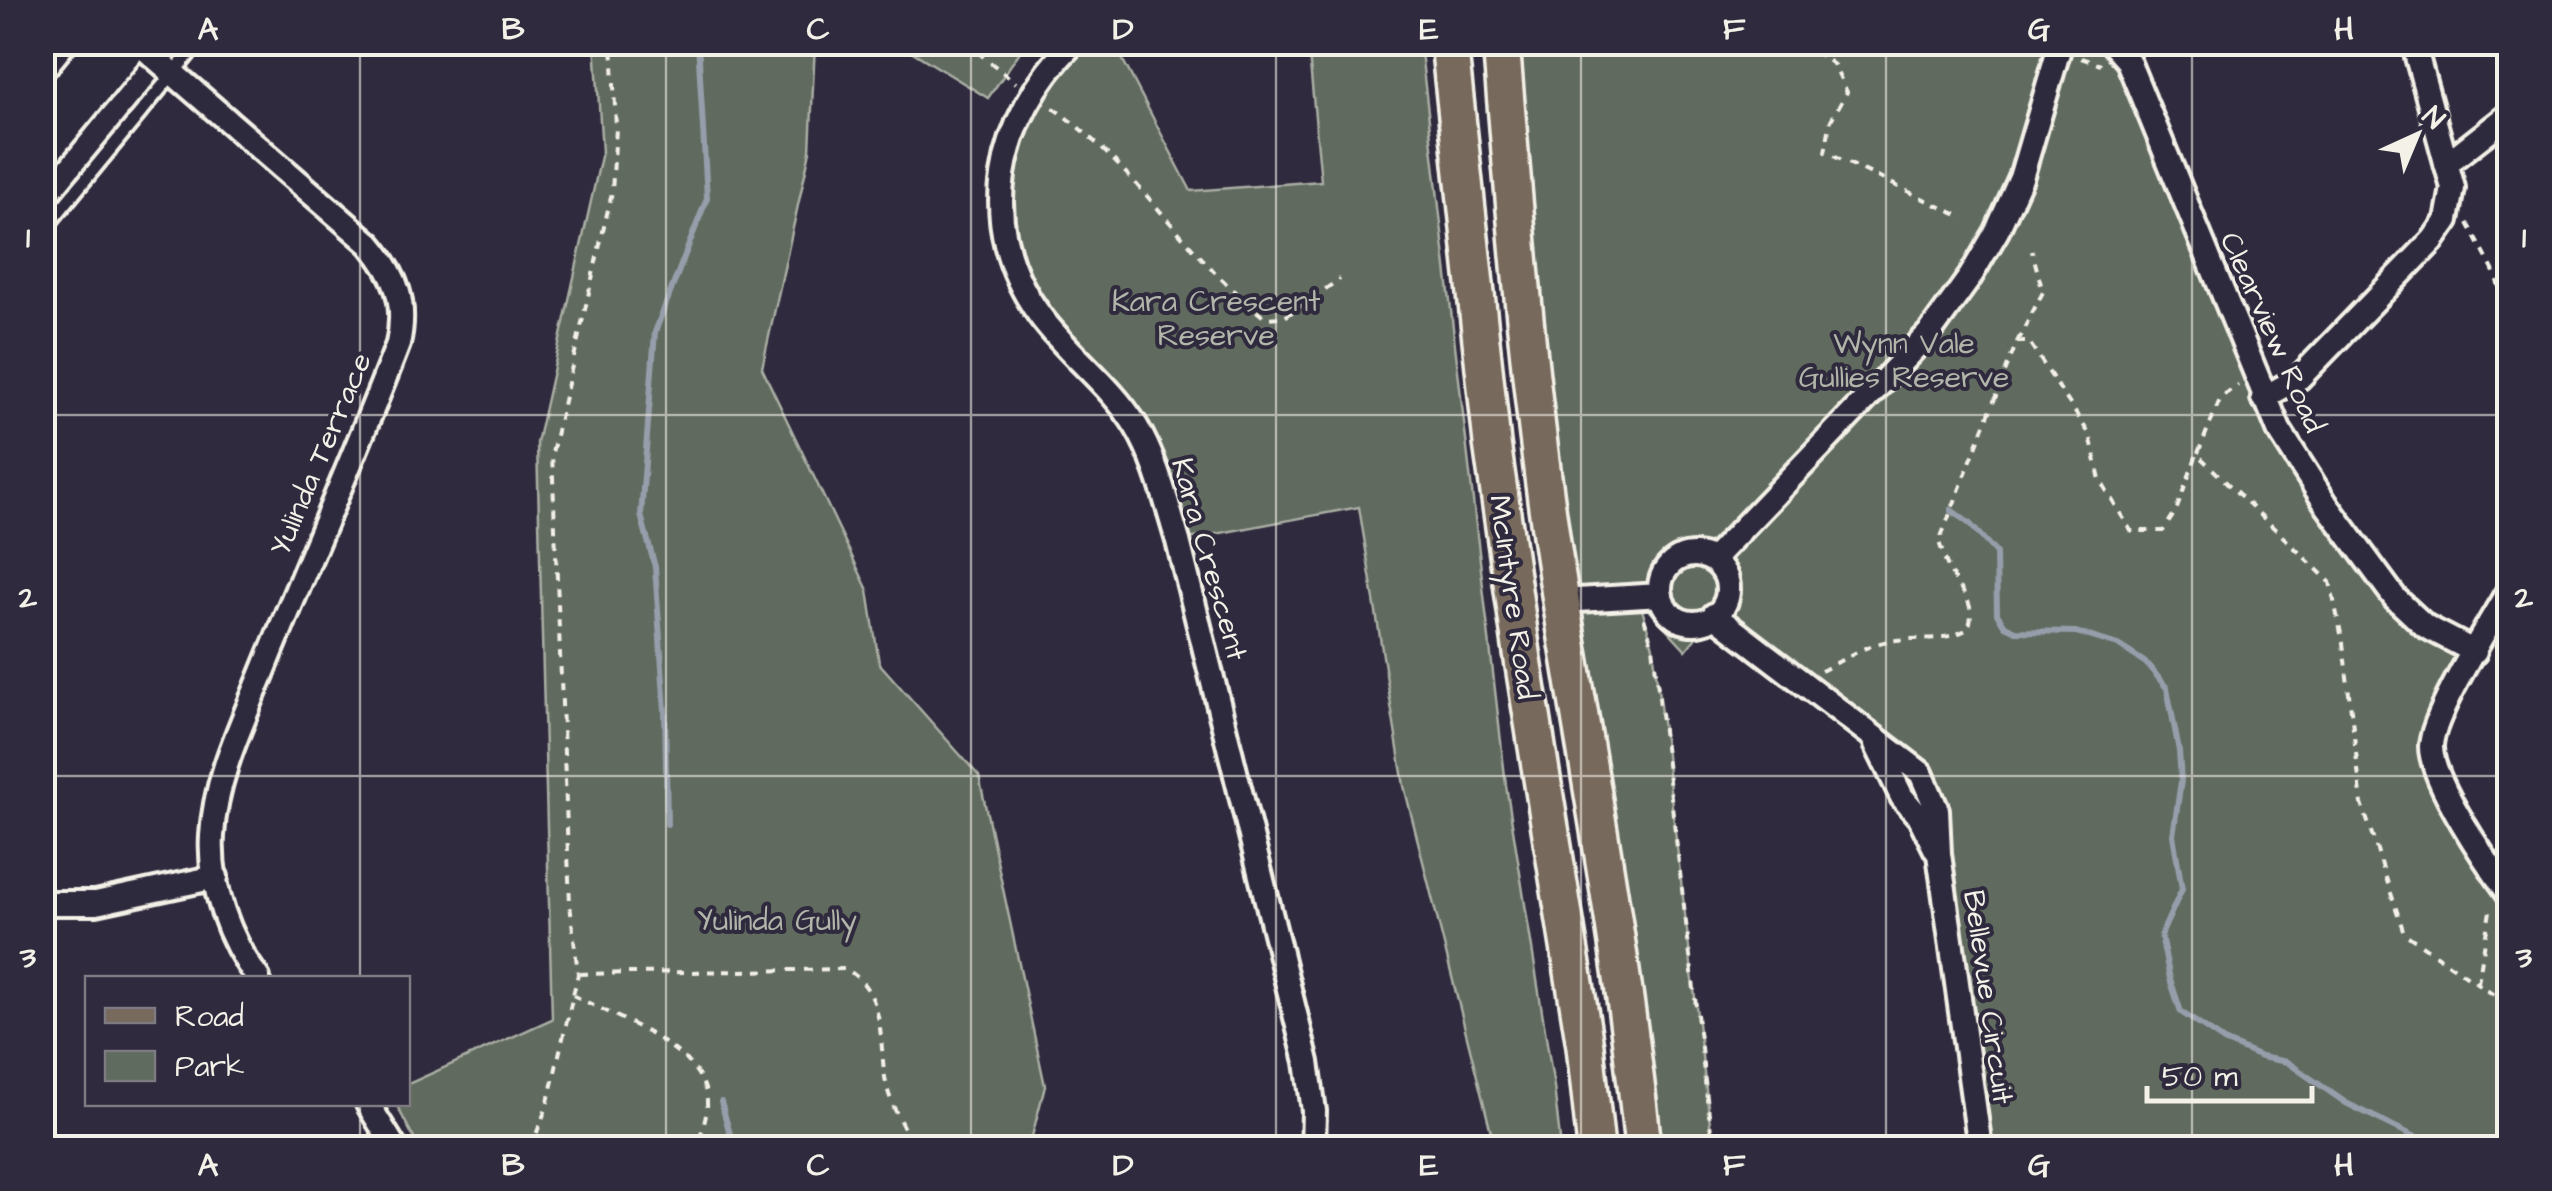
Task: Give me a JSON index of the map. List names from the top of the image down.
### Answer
{
  "streets": {
    "main road": ["McIntyre Road"],
    "street": [
      "Clearview Road",
      "Yulinda Terrace",
      "Kara Crescent",
      "Bellevue Circuit"
    ]
  },
  "parks": ["Kara Crescent Reserve", "Wynn Vale Gullies Reserve", "Yulinda Gully"],
  "legend": ["Road", "Park"],
  "scale_bar": "50 m",
  "north": "top right",
  "grid": {
    "columns": [
      "A",
      "B",
      "C",
      "D",
      "E",
      "F",
      "G",
      "H"
    ],
    "rows": ["1", "2", "3"]
  }
}
